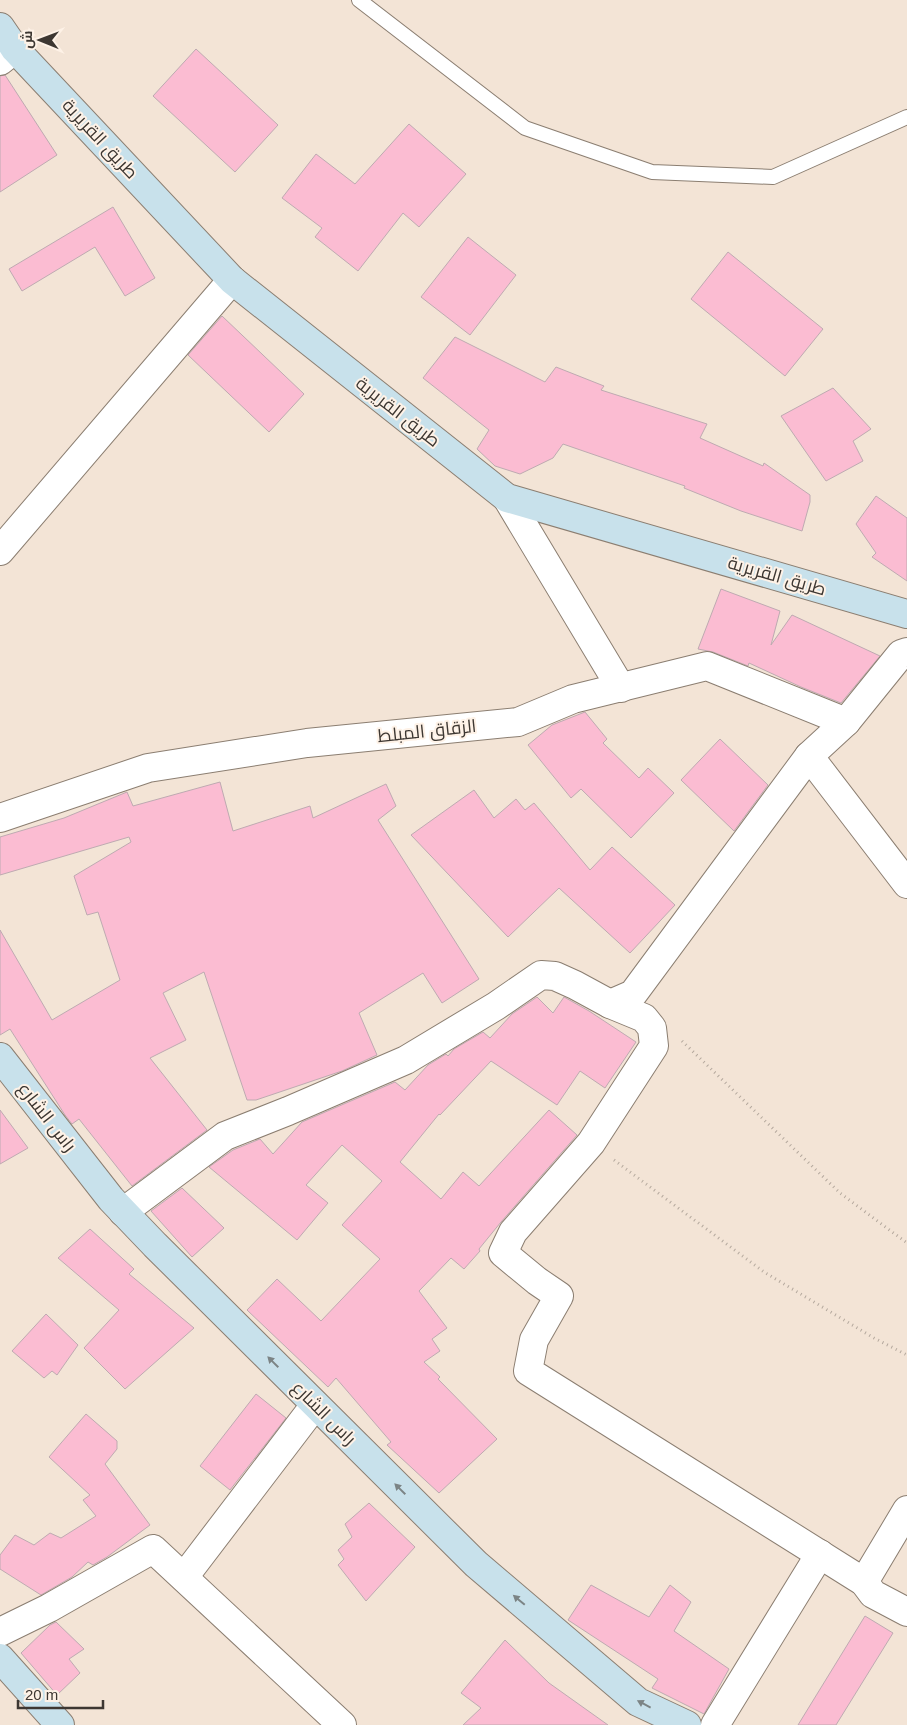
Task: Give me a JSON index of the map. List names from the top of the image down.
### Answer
{
  "streets": {
    "street": ["طريق القريرية", "الزقاق المبلط", "راس الشارع"]
  },
  "one_way": ["راس الشارع"],
  "scale_bar": "20 m",
  "north": "left"
}
